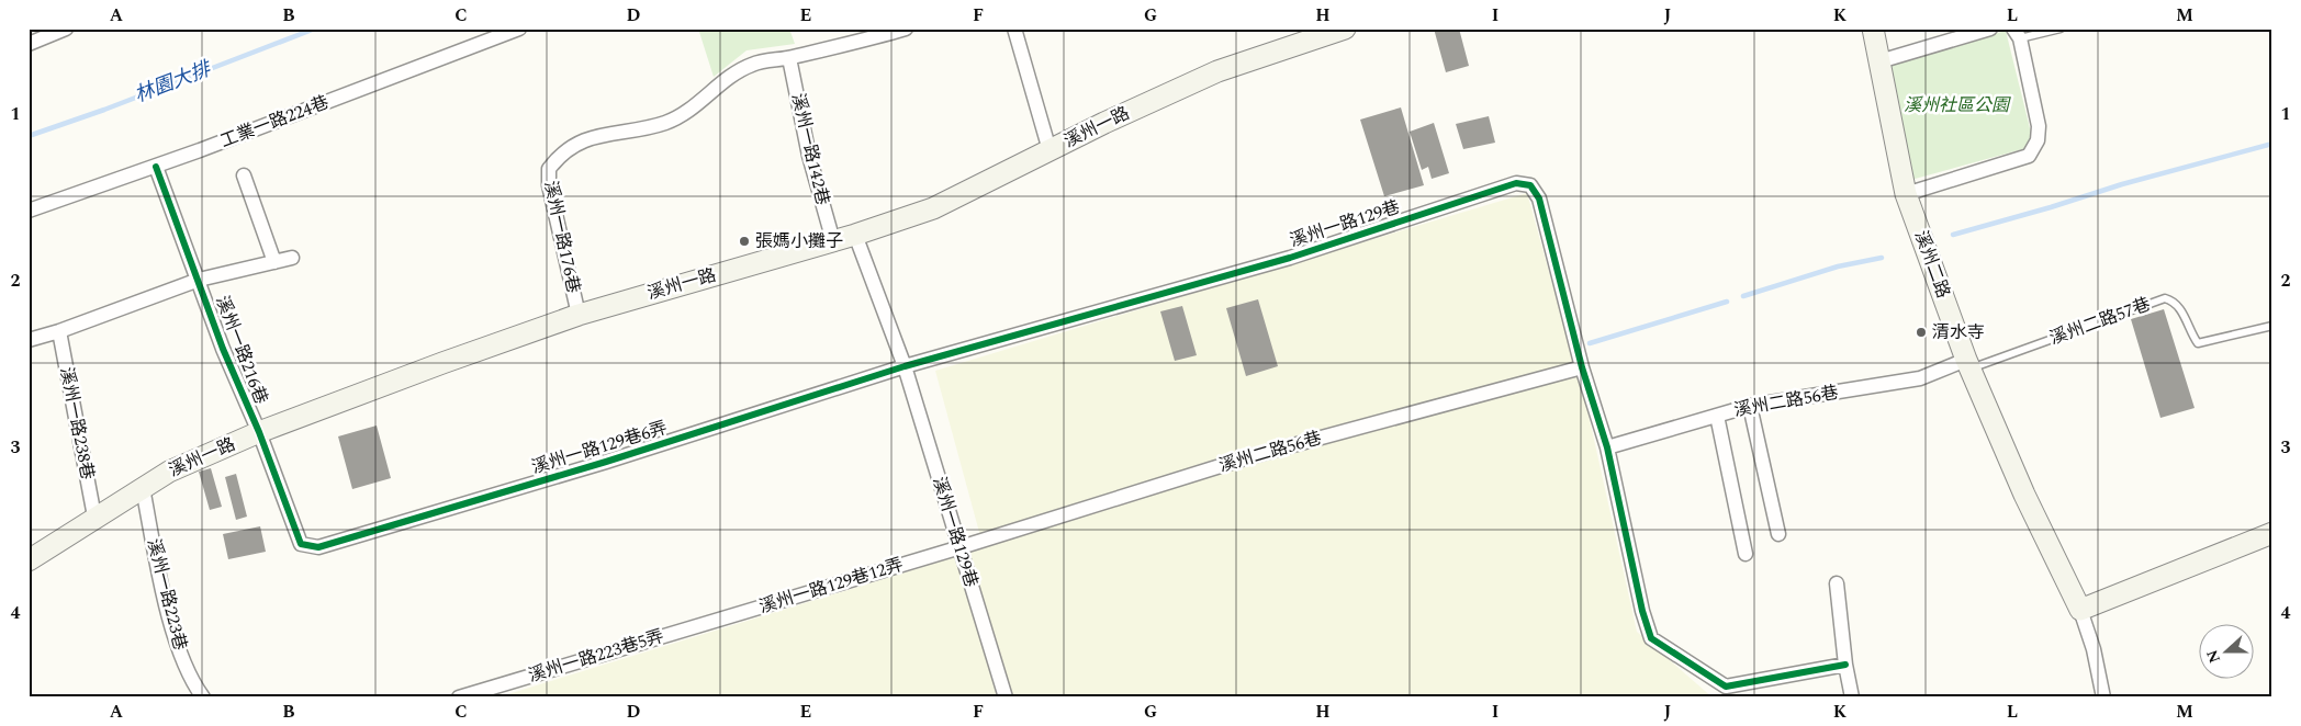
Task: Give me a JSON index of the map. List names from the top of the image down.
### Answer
{
  "streets": {
    "street": [
      "工業一路224巷",
      "溪州一路",
      "溪州一路142巷",
      "溪州一路129巷",
      "溪州一路176巷",
      "溪州二路",
      "溪州一路216巷",
      "溪州二路56巷",
      "溪州一路238巷",
      "溪州一路129巷6弄",
      "溪州一路129巷12弄",
      "溪州一路223巷",
      "溪州一路223巷5弄"
    ],
    "lane": ["溪州二路57巷"]
  },
  "crossings": [
    ["工業一路224巷", "溪州一路216巷"],
    ["溪州一路", "溪州一路142巷"],
    ["溪州一路", "溪州一路129巷"],
    ["溪州一路", "溪州一路176巷"],
    ["溪州一路", "溪州一路216巷"],
    ["溪州一路", "溪州一路238巷"],
    ["溪州一路", "溪州一路223巷"],
    ["溪州一路142巷", "溪州一路176巷"],
    ["溪州一路129巷", "溪州二路56巷"],
    ["溪州一路129巷", "溪州一路129巷6弄"],
    ["溪州一路129巷", "溪州一路129巷12弄"],
    ["溪州二路", "溪州二路57巷"],
    ["溪州二路", "溪州二路56巷"],
    ["溪州二路57巷", "溪州二路56巷"],
    ["溪州一路216巷", "溪州一路129巷6弄"],
    ["溪州二路56巷", "溪州一路129巷12弄"],
    ["溪州一路129巷12弄", "溪州一路223巷5弄"]
  ],
  "water": ["林園大排"],
  "parks": ["溪州社區公園"],
  "places": ["張媽小攤子", "清水寺"],
  "north": "left",
  "grid": {
    "columns": [
      "A",
      "B",
      "C",
      "D",
      "E",
      "F",
      "G",
      "H",
      "I",
      "J",
      "K",
      "L",
      "M"
    ],
    "rows": [
      "1",
      "2",
      "3",
      "4"
    ]
  }
}
